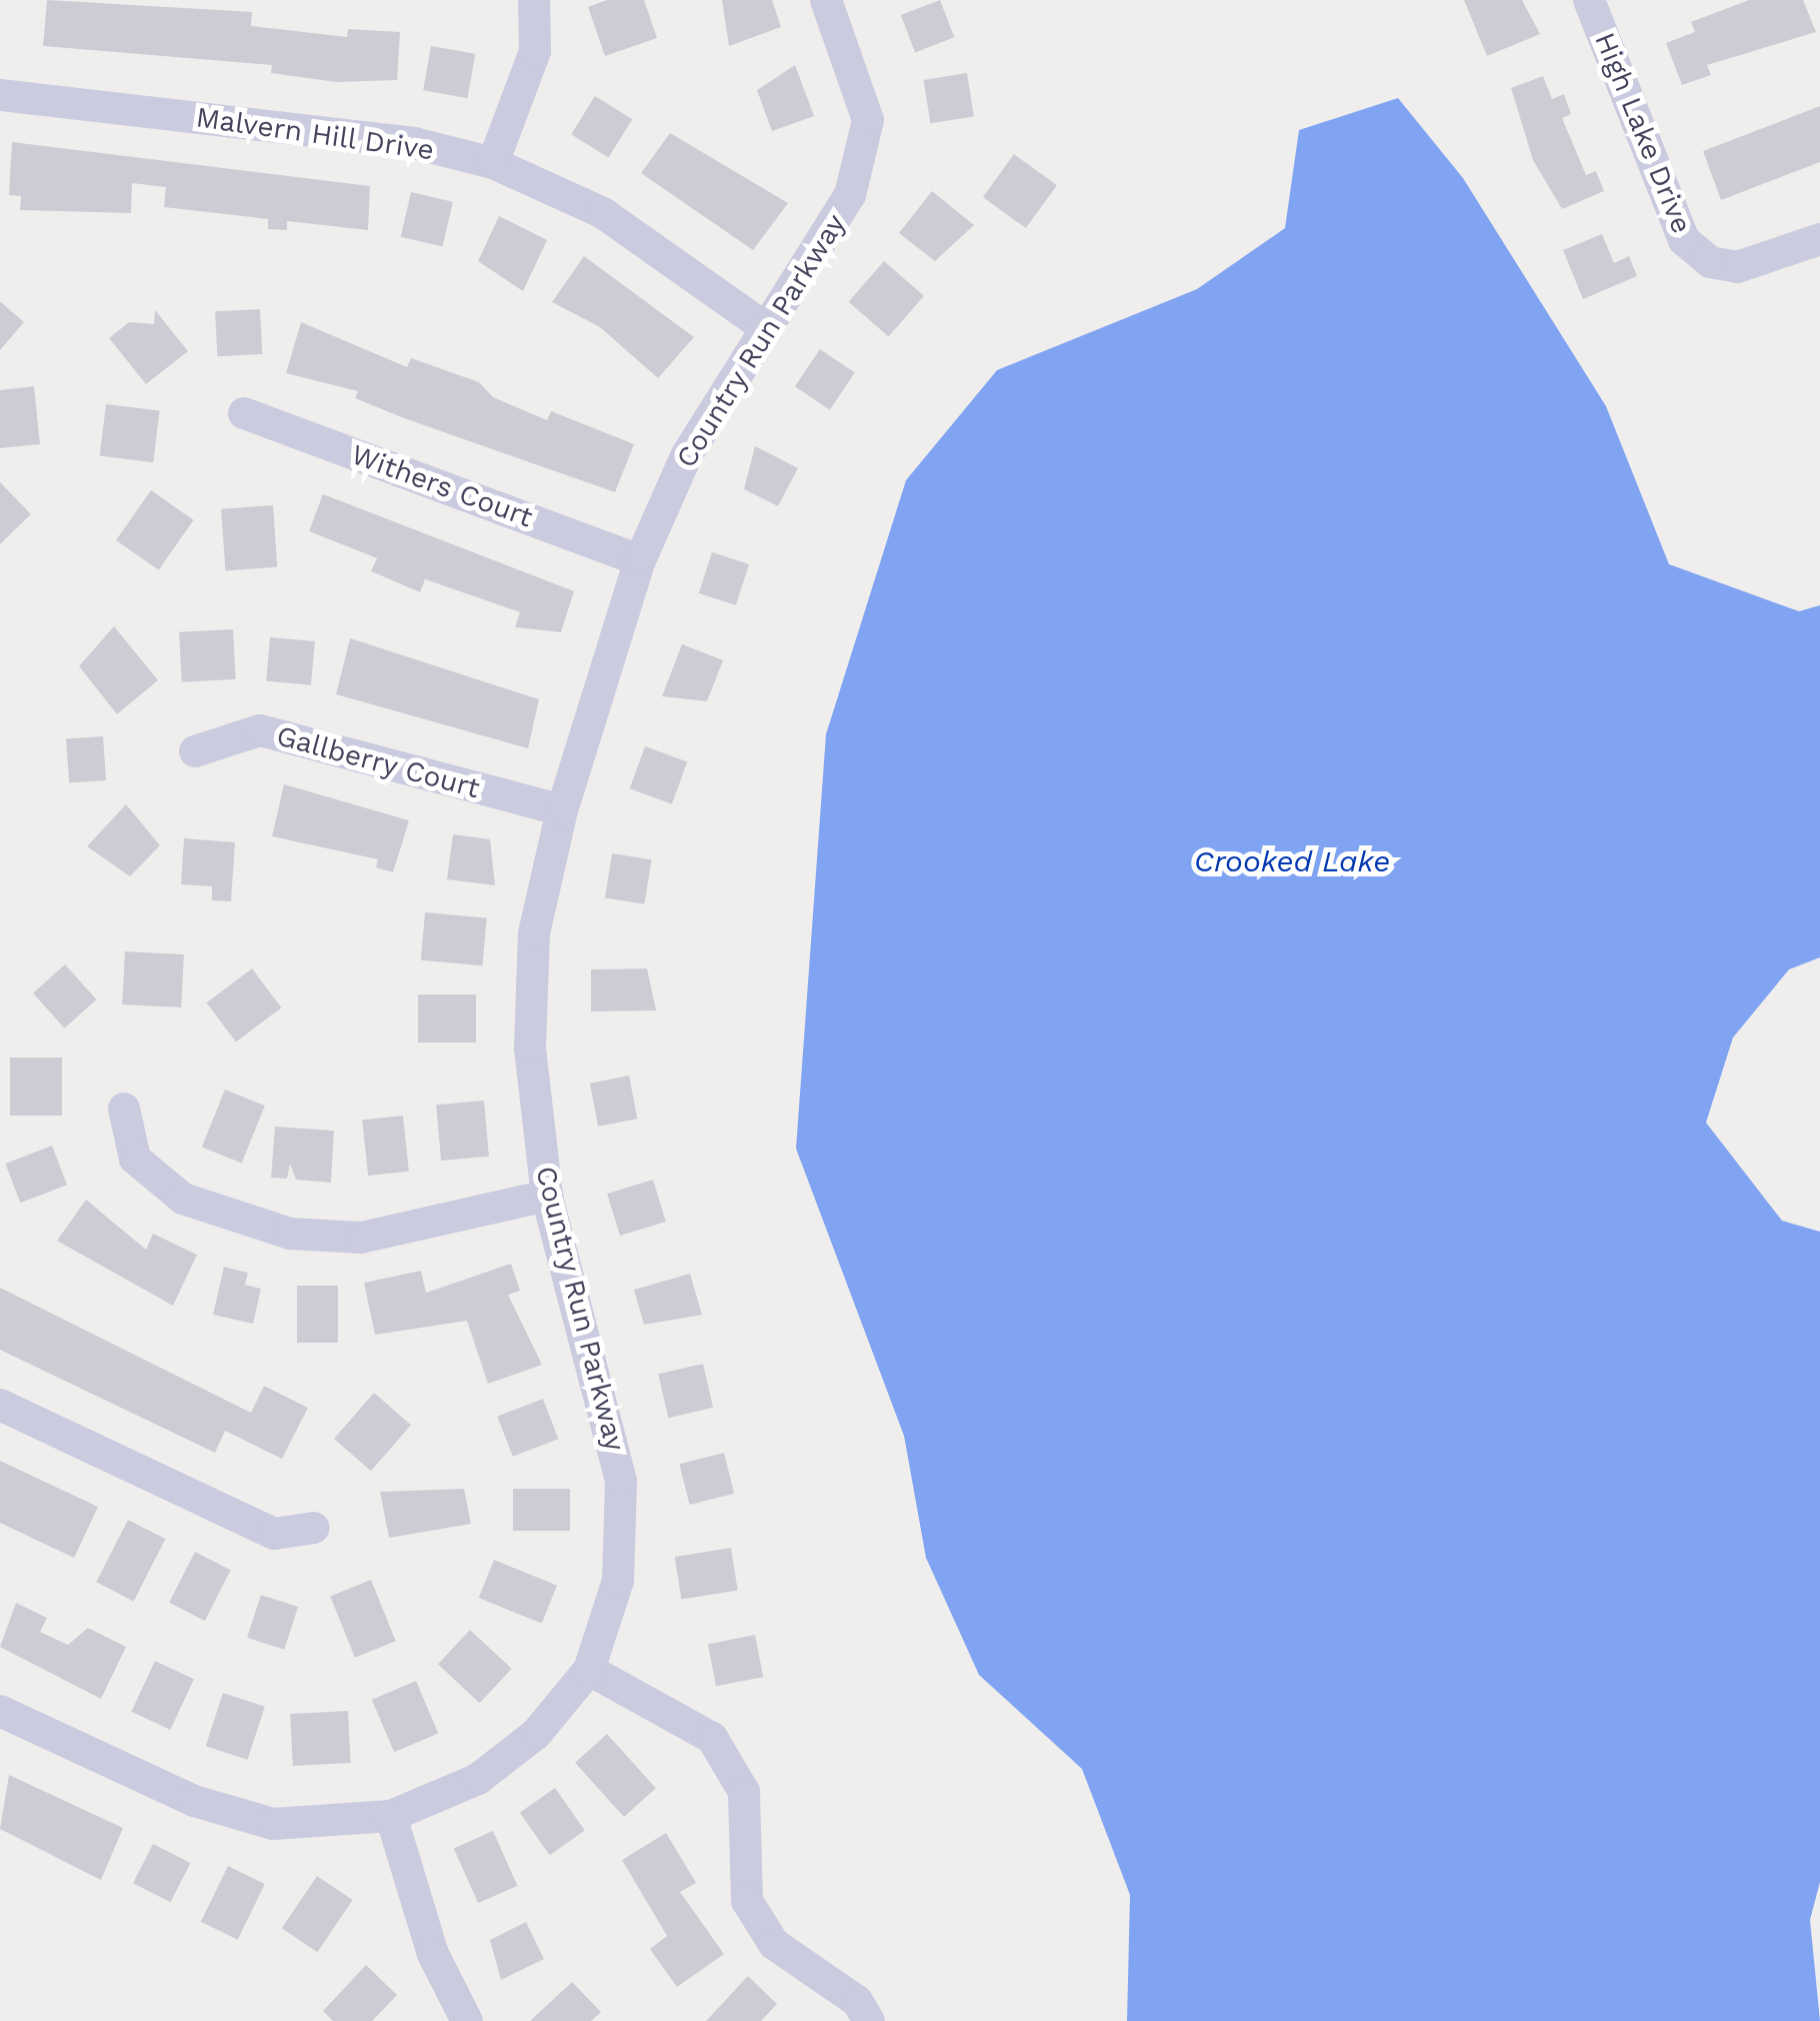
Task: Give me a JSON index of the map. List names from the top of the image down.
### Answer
{
  "streets": {
    "street": [
      "High Lake Drive",
      "Malvern Hill Drive",
      "Country Run Parkway",
      "Withers Court",
      "Gallberry Court"
    ]
  },
  "crossings": [
    ["Malvern Hill Drive", "Country Run Parkway"],
    ["Country Run Parkway", "Withers Court"],
    ["Country Run Parkway", "Gallberry Court"]
  ],
  "water": ["Crooked Lake"]
}
